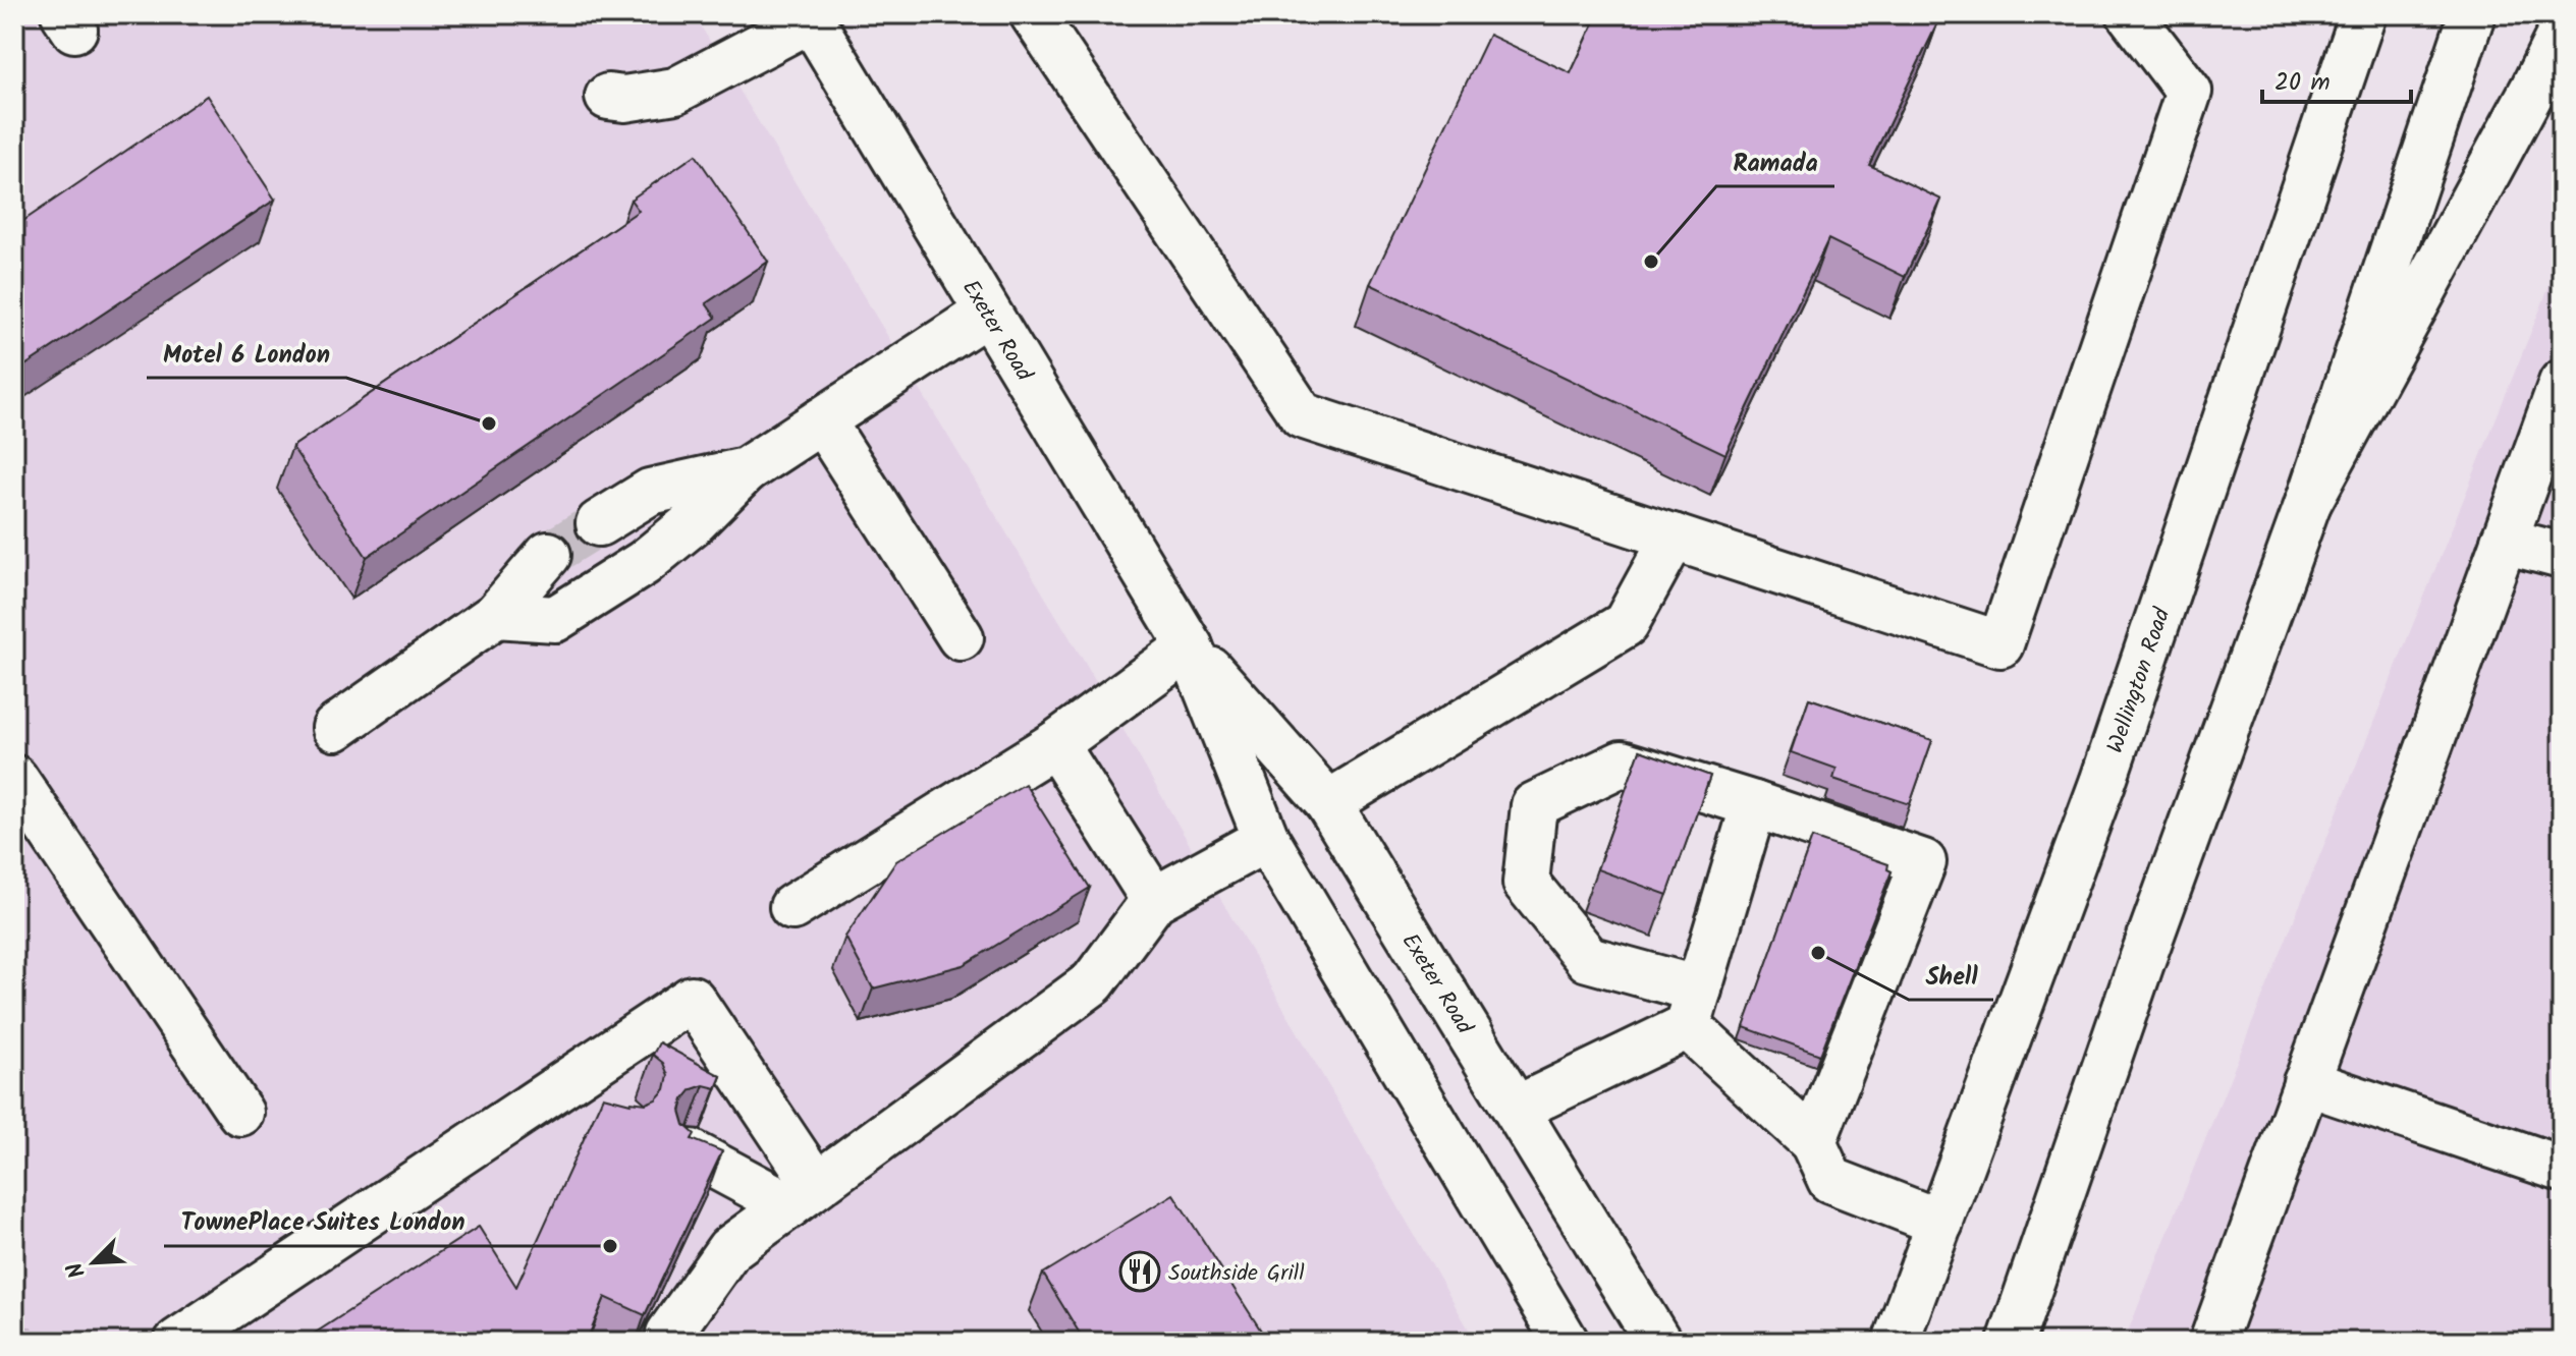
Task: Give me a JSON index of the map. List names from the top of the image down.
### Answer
{
  "streets": {
    "main road": ["Exeter Road", "Wellington Road"]
  },
  "places": {
    "other": [
      "Ramada",
      "Motel 6 London",
      "Shell",
      "TownePlace Suites London"
    ],
    "restaurant": ["Southside Grill"]
  },
  "scale_bar": "20 m",
  "north": "bottom left"
}
